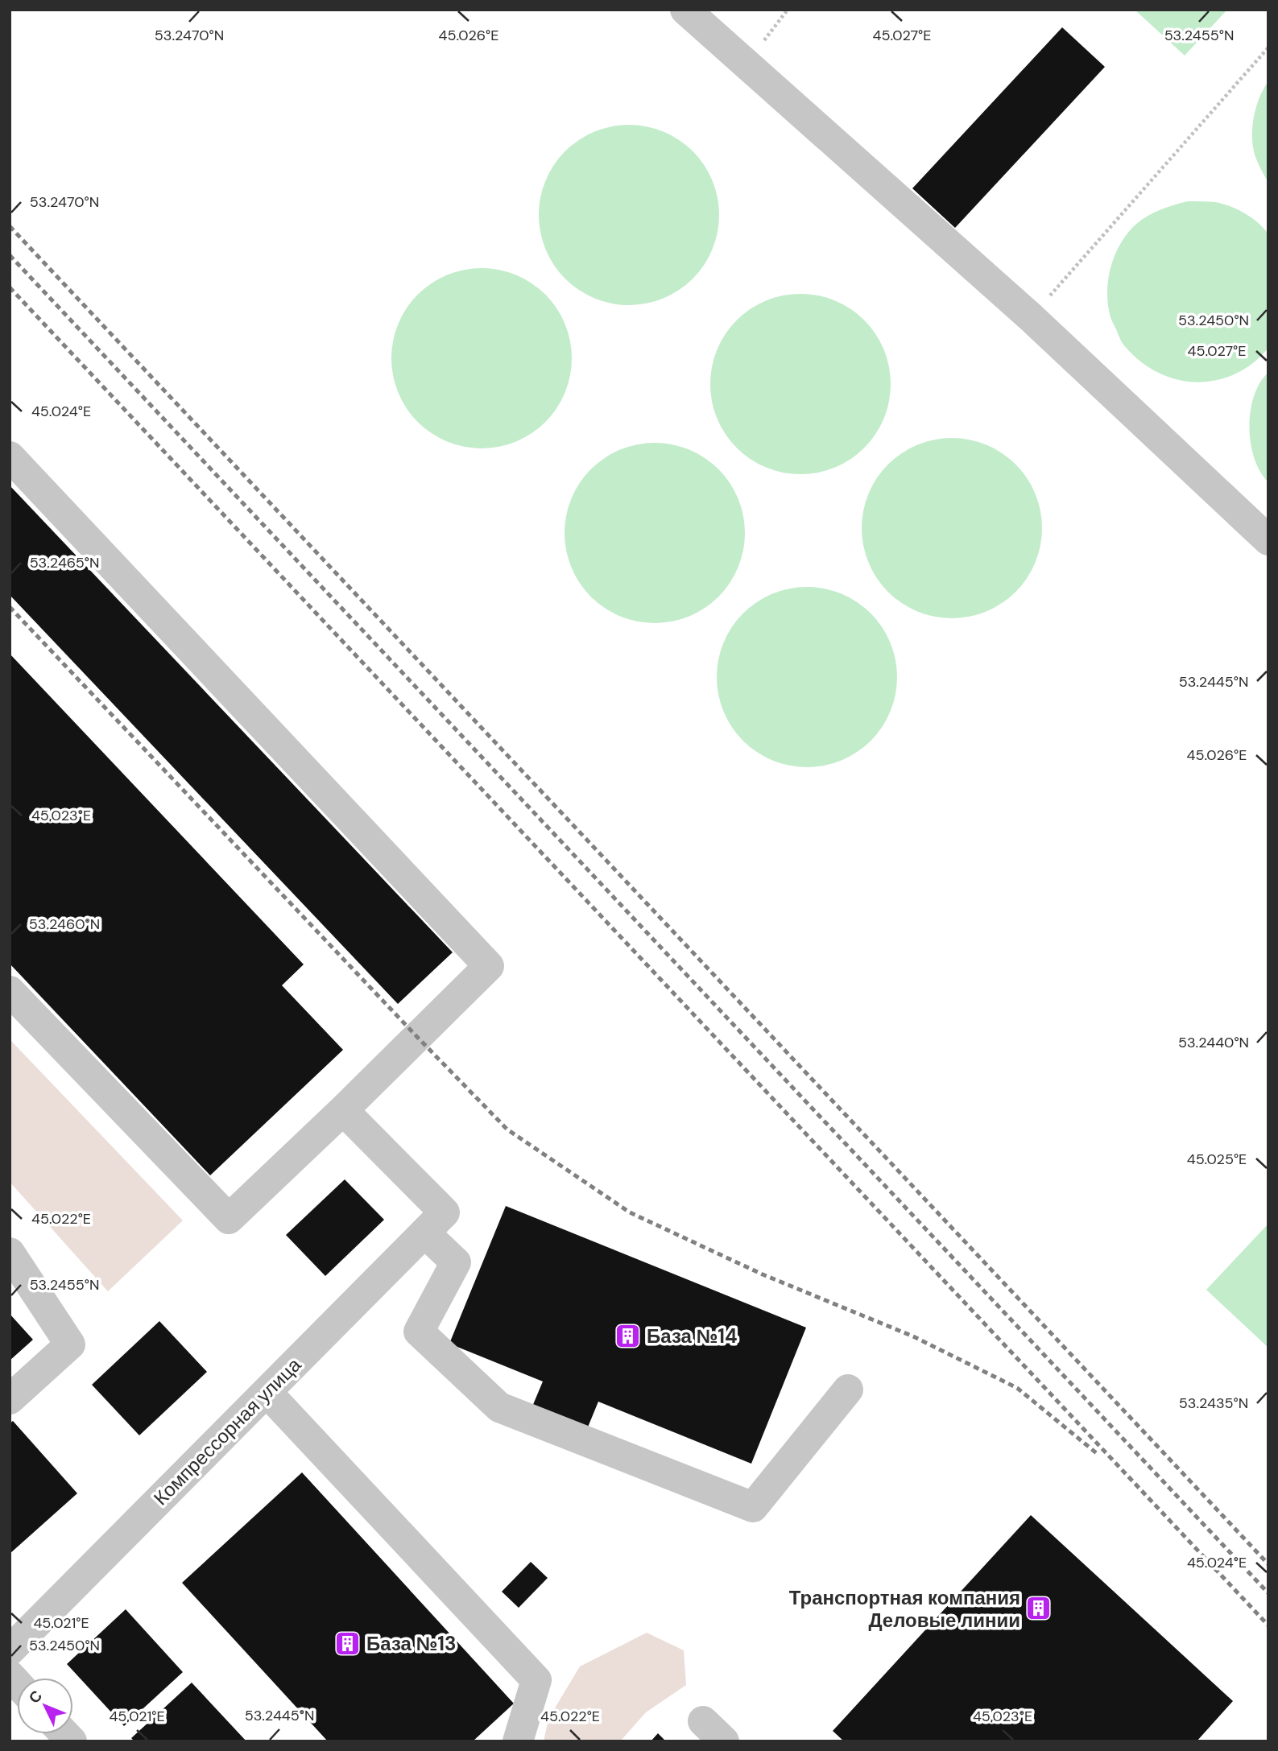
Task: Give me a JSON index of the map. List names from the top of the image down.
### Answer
{
  "streets": {
    "street": ["Компрессорная улица"]
  },
  "places": {
    "building": ["База №14", "Транспортная компания Деловые линии", "База №13"]
  },
  "north": "top left",
  "coordinates": [
    "45.026°E",
    "45.027°E",
    "53.2470°N",
    "53.2455°N",
    "53.2450°N",
    "45.024°E",
    "53.2465°N",
    "53.2445°N",
    "45.023°E",
    "53.2460°N",
    "53.2440°N",
    "45.025°E",
    "45.022°E",
    "53.2435°N",
    "45.021°E"
  ]
}
